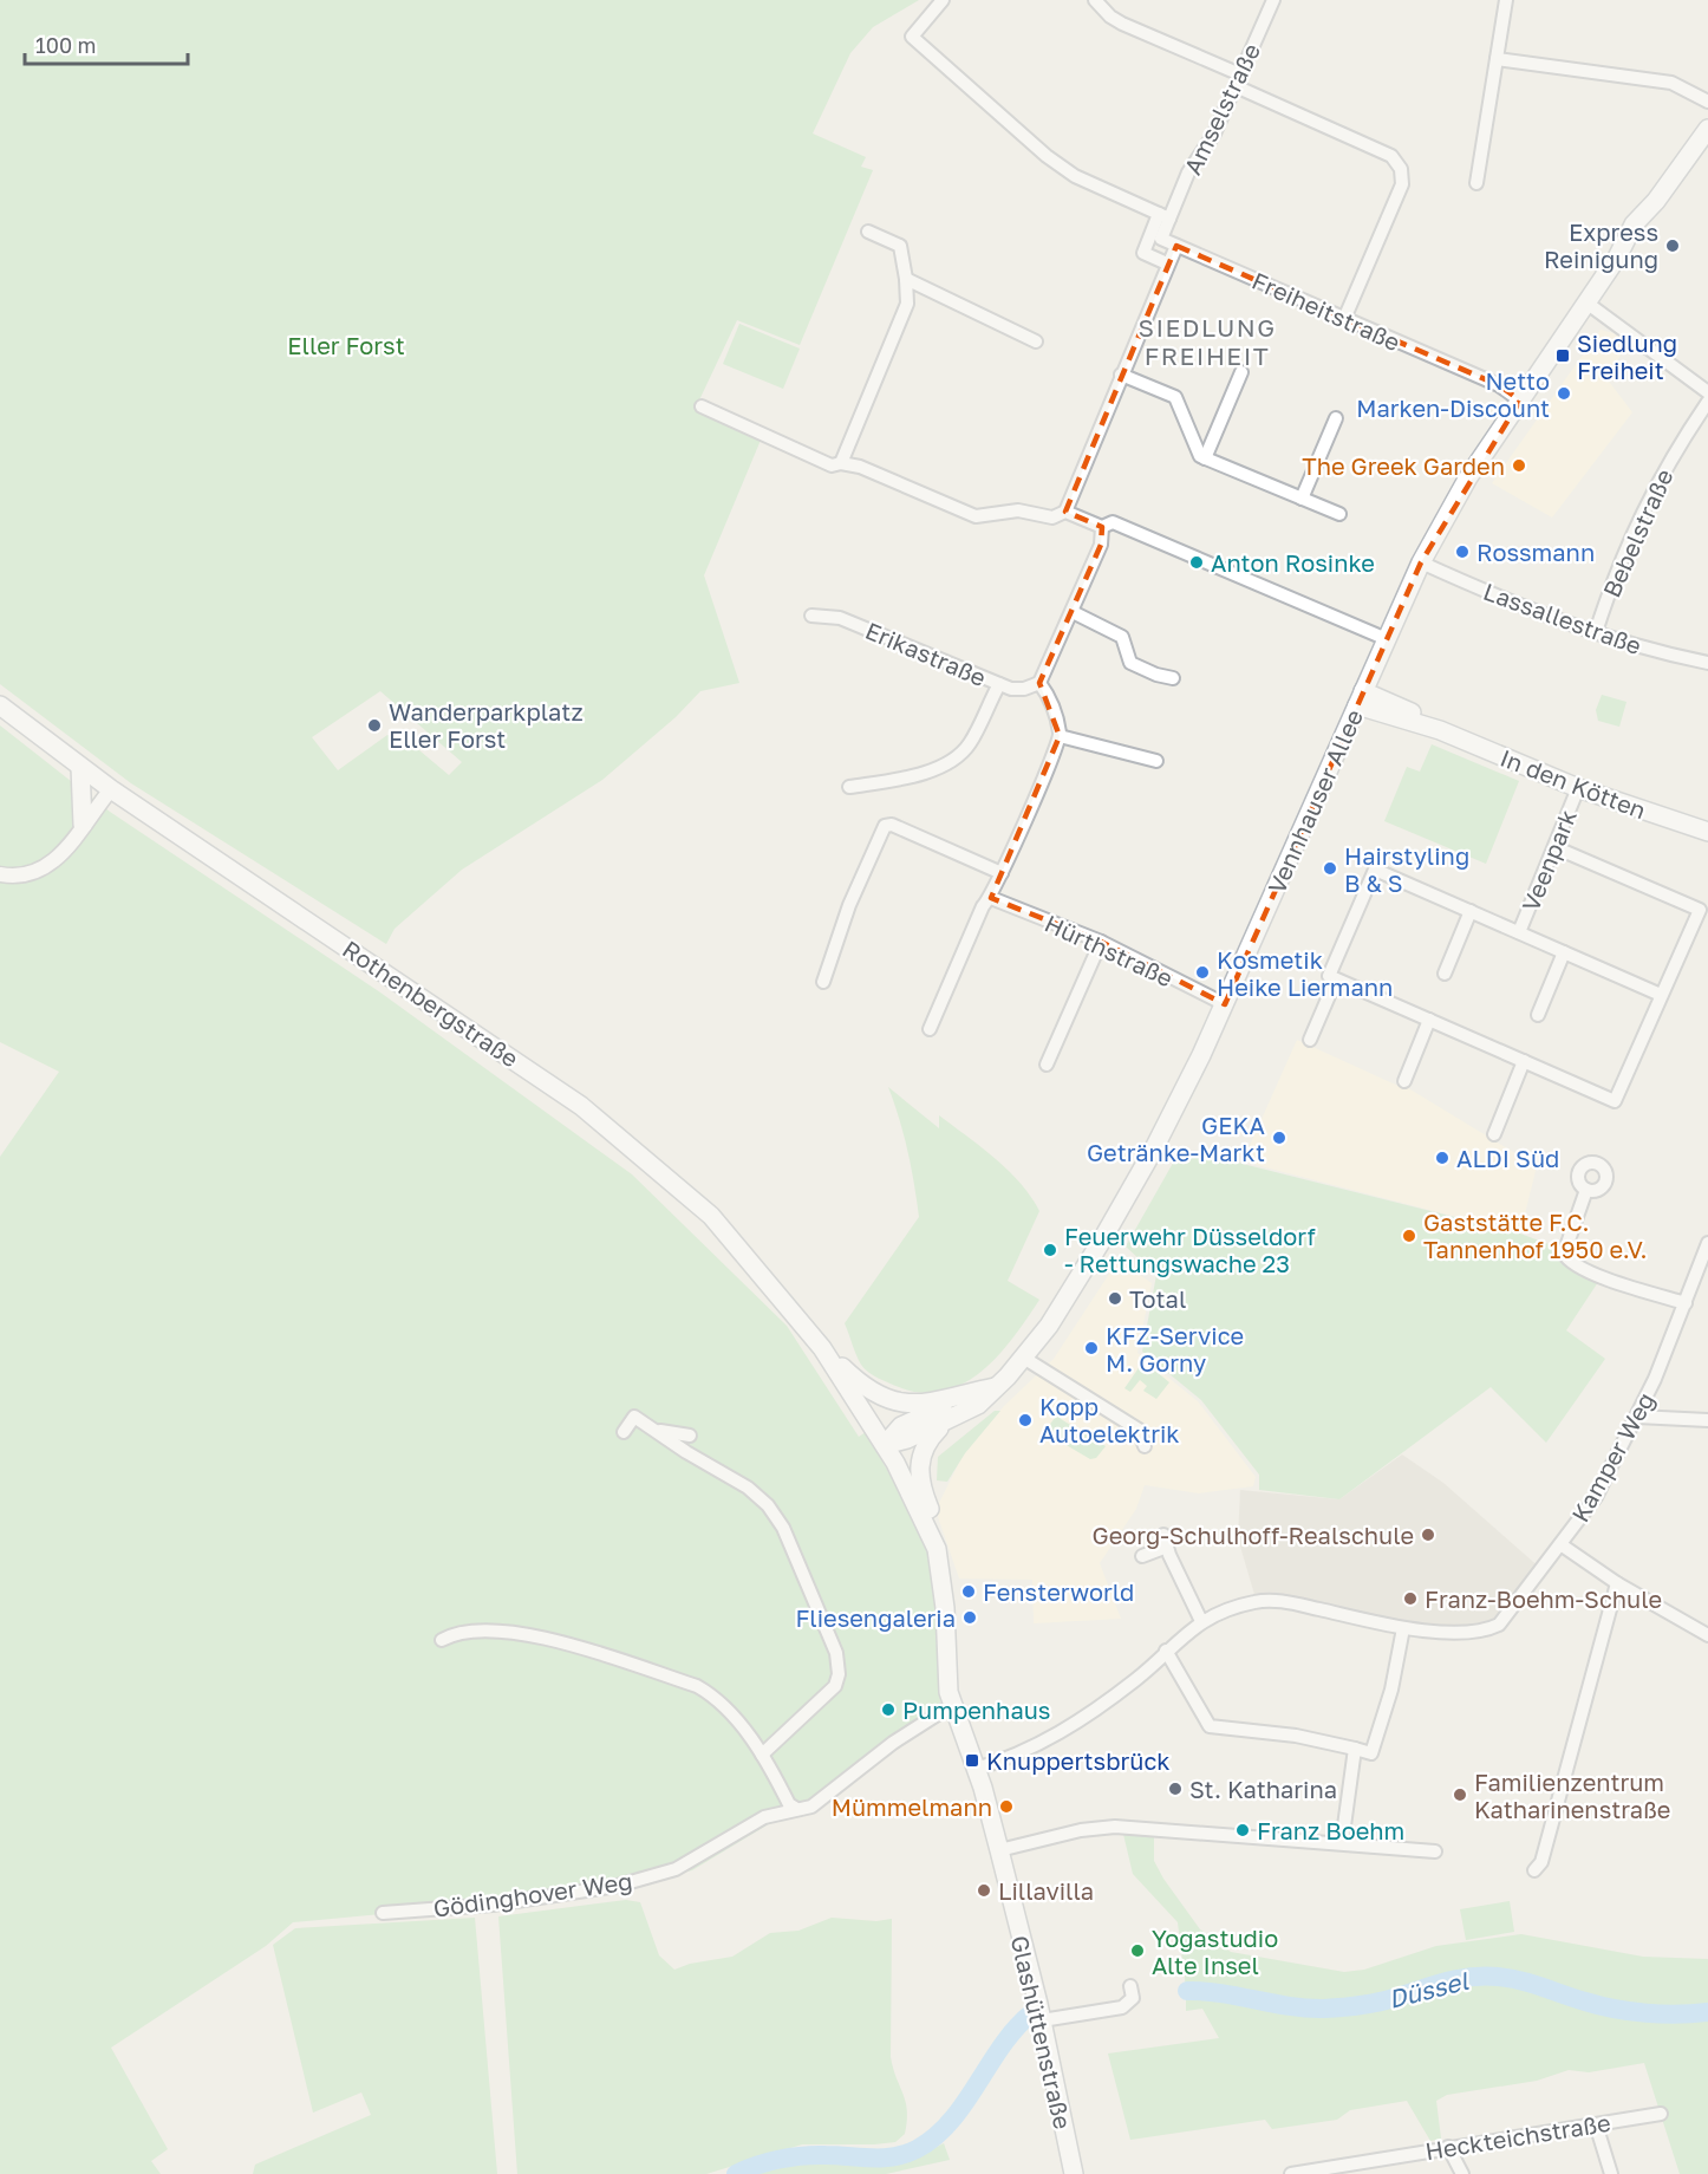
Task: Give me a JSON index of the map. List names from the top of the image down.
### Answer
{
  "streets": {
    "main road": [
      "In den Kötten",
      "Vennhauser Allee",
      "Rothenbergstraße",
      "Glashüttenstraße"
    ],
    "street": [
      "Amselstraße",
      "Freiheitstraße",
      "Bebelstraße",
      "Lassallestraße",
      "Erikastraße",
      "Veenpark",
      "Hürthstraße",
      "Kamper Weg",
      "Gödinghover Weg",
      "Heckteichstraße"
    ]
  },
  "crossings": [
    ["Freiheitstraße", "Vennhauser Allee"],
    ["Bebelstraße", "Lassallestraße"],
    ["Lassallestraße", "Vennhauser Allee"],
    ["In den Kötten", "Vennhauser Allee"],
    ["In den Kötten", "Veenpark"],
    ["Vennhauser Allee", "Hürthstraße"],
    ["Vennhauser Allee", "Rothenbergstraße"],
    ["Vennhauser Allee", "Glashüttenstraße"],
    ["Rothenbergstraße", "Glashüttenstraße"],
    ["Kamper Weg", "Glashüttenstraße"],
    ["Gödinghover Weg", "Glashüttenstraße"]
  ],
  "districts": ["SIEDLUNG FREIHEIT"],
  "water": ["Düssel"],
  "parks": ["Eller Forst"],
  "places": {
    "other": [
      "Express Reinigung",
      "Netto Marken-Discount",
      "The Greek Garden",
      "Rossmann",
      "Anton Rosinke",
      "Wanderparkplatz Eller Forst",
      "Hairstyling B & S",
      "Kosmetik Heike Liermann",
      "GEKA Getränke-Markt",
      "ALDI Süd",
      "Gaststätte F.C. Tannenhof 1950 e.V.",
      "Feuerwehr Düsseldorf - Rettungswache 23",
      "Total",
      "KFZ-Service M. Gorny",
      "Kopp Autoelektrik",
      "Georg-Schulhoff-Realschule",
      "Fensterworld",
      "Franz-Boehm-Schule",
      "Fliesengaleria",
      "Pumpenhaus",
      "St. Katharina",
      "Familienzentrum Katharinenstraße",
      "Mümmelmann",
      "Franz Boehm",
      "Lillavilla",
      "Yogastudio Alte Insel"
    ],
    "transit": ["Siedlung Freiheit", "Knuppertsbrück"]
  },
  "scale_bar": "100 m"
}
